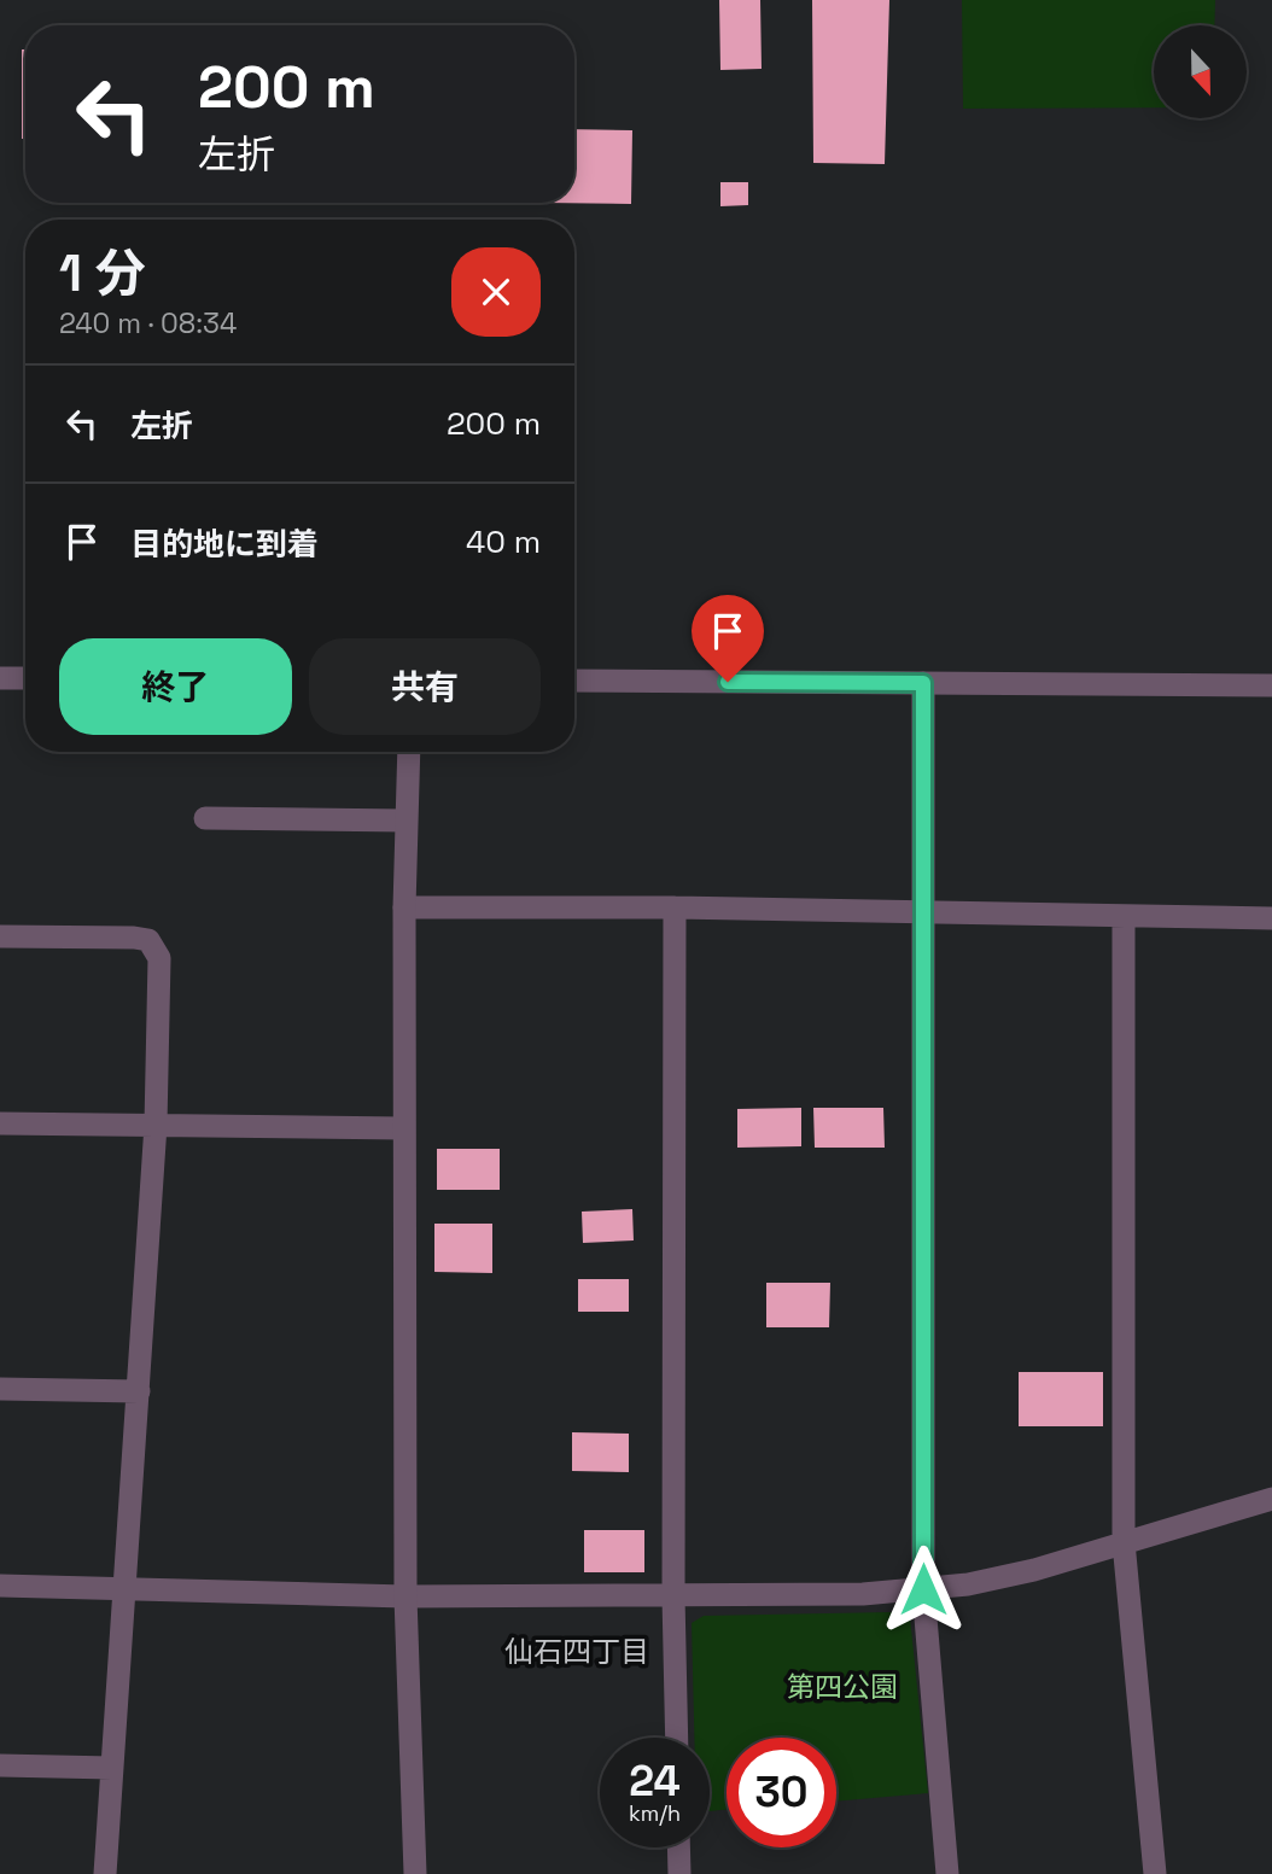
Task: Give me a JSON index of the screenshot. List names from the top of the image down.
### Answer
{
  "districts": ["仙石四丁目"],
  "parks": ["第四公園"],
  "north": "bottom",
  "page": {
    "turn": ["200 m", "左折"],
    "heading": ["1 分", "240 m · 08:34"],
    "list": [
      {
        "name": "左折",
        "value": "200 m"
      },
      {
        "name": "目的地に到着",
        "value": "40 m"
      }
    ],
    "buttons": ["終了", "共有"],
    "speed": "24 km/h",
    "limit": "30"
  }
}
